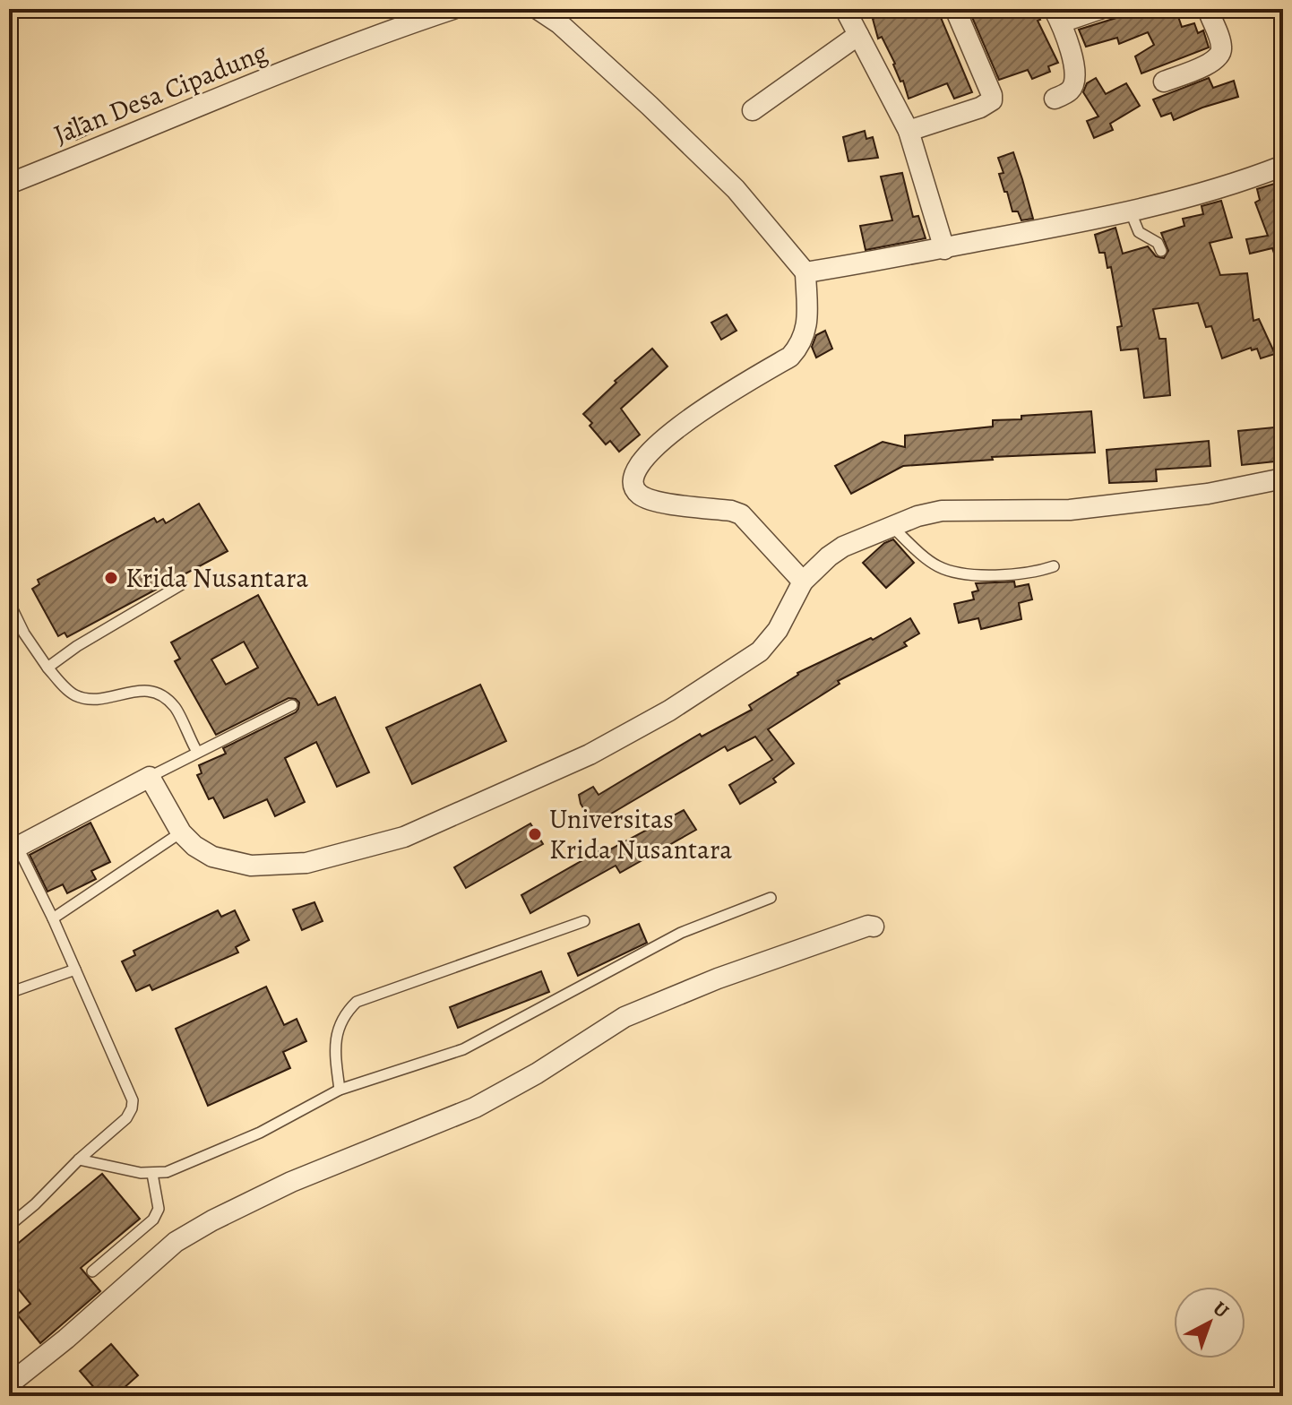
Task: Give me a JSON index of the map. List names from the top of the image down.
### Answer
{
  "streets": {
    "street": ["Jalan Desa Cipadung"]
  },
  "places": ["Krida Nusantara", "Universitas Krida Nusantara"],
  "north": "top right"
}
